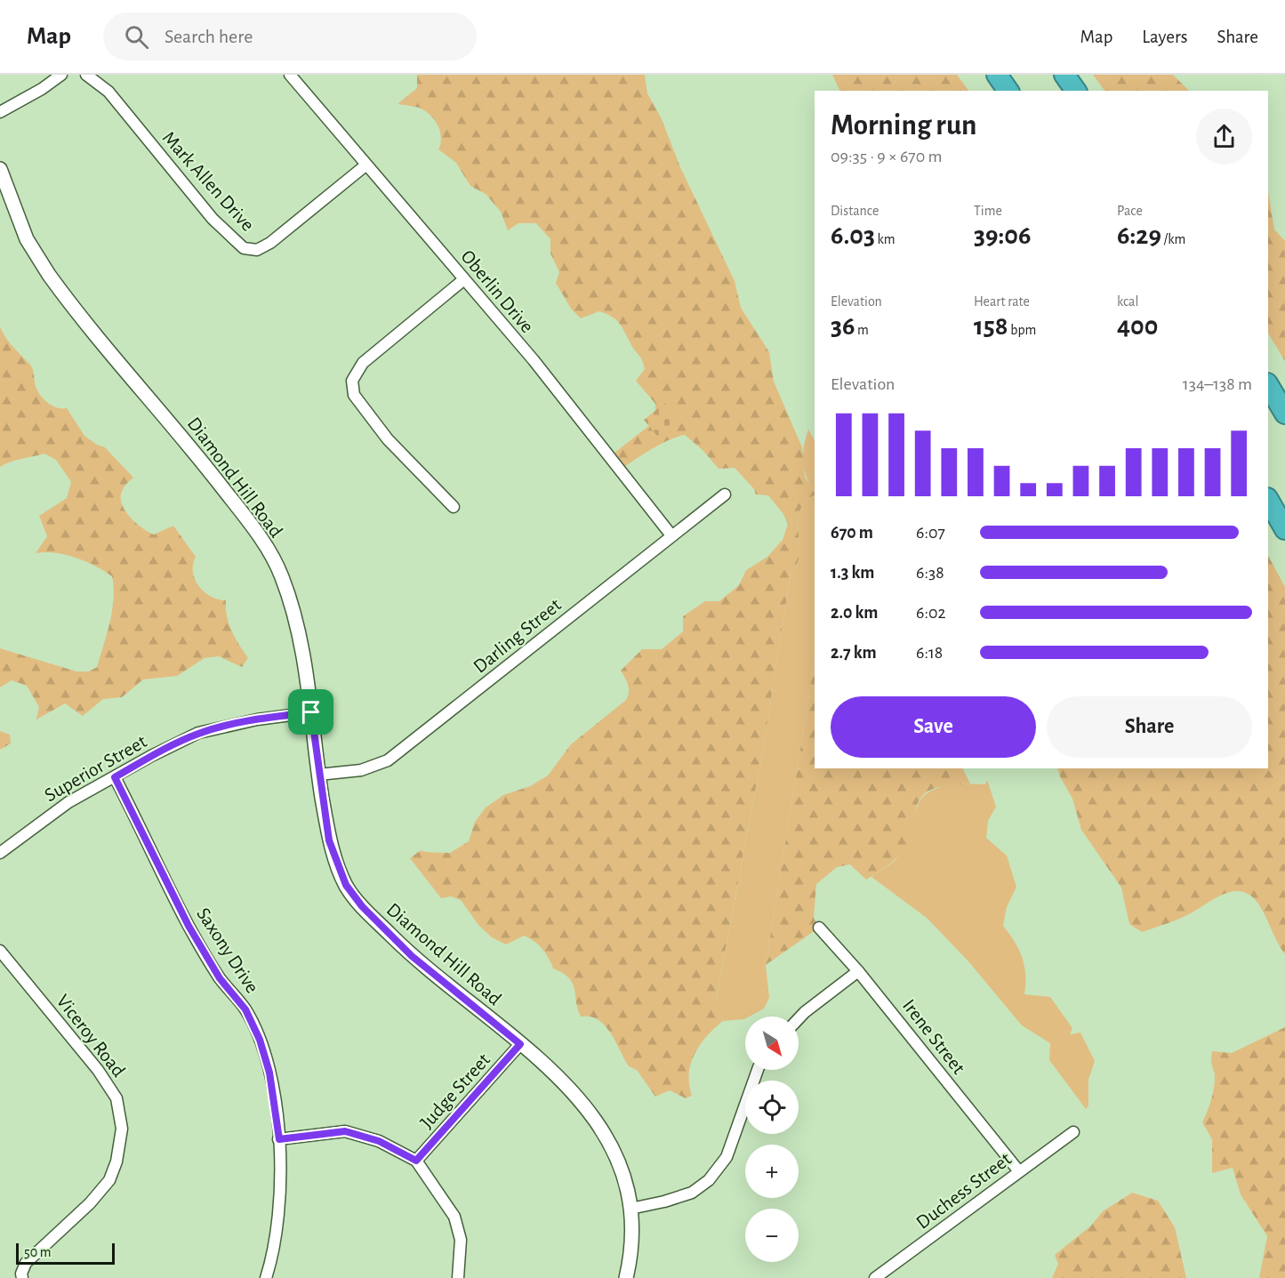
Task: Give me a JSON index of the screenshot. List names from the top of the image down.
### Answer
{
  "streets": {
    "street": [
      "Mark Allen Drive",
      "Oberlin Drive",
      "Diamond Hill Road",
      "Darling Street",
      "Superior Street",
      "Saxony Drive",
      "Viceroy Road",
      "Irene Street",
      "Judge Street",
      "Duchess Street"
    ]
  },
  "crossings": [
    ["Mark Allen Drive", "Oberlin Drive"],
    ["Oberlin Drive", "Darling Street"],
    ["Diamond Hill Road", "Darling Street"],
    ["Diamond Hill Road", "Superior Street"],
    ["Diamond Hill Road", "Judge Street"],
    ["Superior Street", "Saxony Drive"],
    ["Irene Street", "Duchess Street"]
  ],
  "scale_bar": "50 m",
  "north": "bottom right",
  "page": {
    "header": "Map",
    "search": "Search here",
    "nav": ["Map", "Layers", "Share"],
    "heading": ["Morning run", "09:35 · 9 × 670 m"],
    "stats": [
      ["Distance", "6.03 km"],
      ["Time", "39:06"],
      ["Pace", "6:29 /km"],
      ["Elevation", "36 m"],
      ["Heart rate", "158 bpm"],
      ["kcal", "400"]
    ],
    "chart": ["Elevation", "134–138 m"],
    "list": [
      {
        "name": "670 m",
        "note": "6:07"
      },
      {
        "name": "1.3 km",
        "note": "6:38"
      },
      {
        "name": "2.0 km",
        "note": "6:02"
      },
      {
        "name": "2.7 km",
        "note": "6:18"
      }
    ],
    "buttons": ["Save", "Share"],
    "map_buttons": ["+", "−"],
    "scale": "50 m"
  }
}
